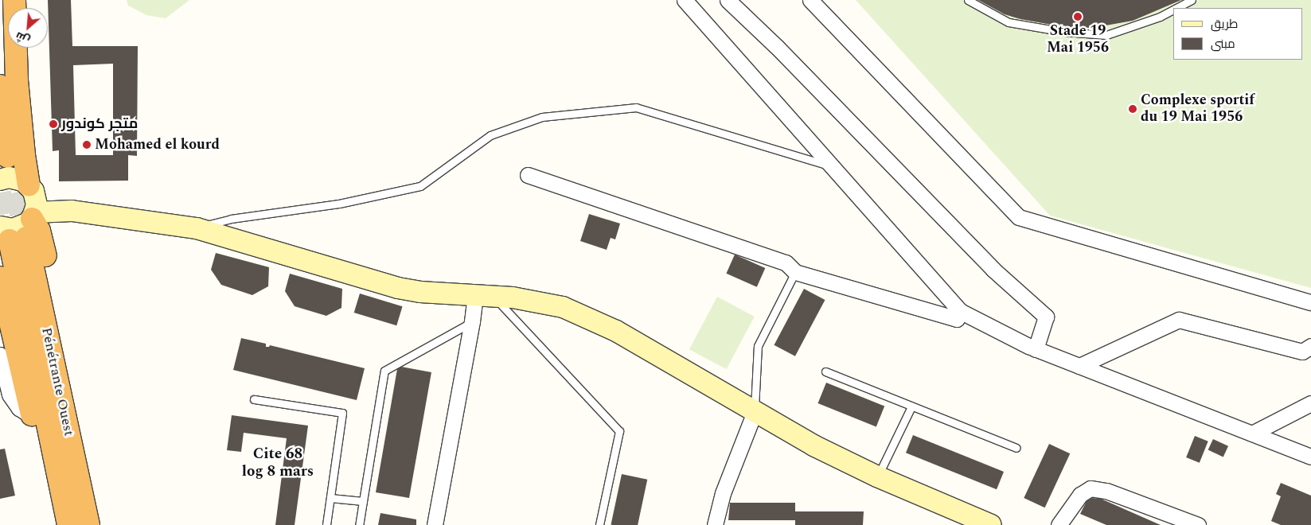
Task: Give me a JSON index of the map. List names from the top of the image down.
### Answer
{
  "streets": {
    "highway": ["Pénétrante Ouest"]
  },
  "districts": ["Cite 68 log 8 mars"],
  "places": [
    "Stade 19 Mai 1956",
    "Complexe sportif du 19 Mai 1956",
    "متجر كوندور",
    "Mohamed el kourd"
  ],
  "legend": ["طريق", "مبنى"],
  "north": "bottom left"
}
